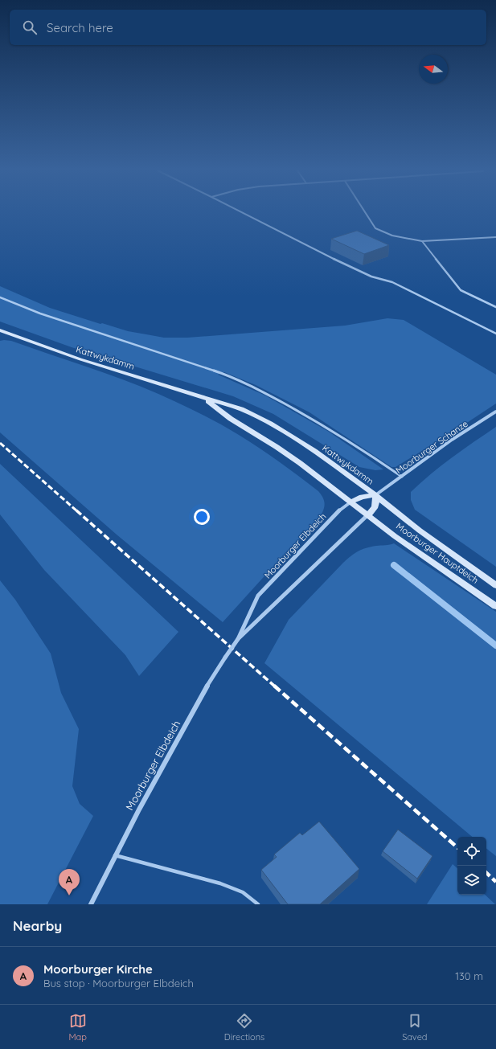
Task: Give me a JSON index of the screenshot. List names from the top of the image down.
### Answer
{
  "streets": {
    "main road": ["Kattwykdamm", "Moorburger Hauptdeich"],
    "street": ["Moorburger Schanze", "Moorburger Elbdeich"]
  },
  "crossings": [
    ["Kattwykdamm", "Moorburger Schanze"],
    ["Kattwykdamm", "Moorburger Elbdeich"],
    ["Kattwykdamm", "Moorburger Hauptdeich"],
    ["Moorburger Schanze", "Moorburger Hauptdeich"],
    ["Moorburger Elbdeich", "Moorburger Hauptdeich"]
  ],
  "north": "left",
  "page": {
    "search": "Search here",
    "pins": "A",
    "heading": "Nearby",
    "list": [
      {
        "mark": "A",
        "name": "Moorburger Kirche",
        "note": "Bus stop · Moorburger Elbdeich",
        "value": "130 m"
      }
    ],
    "nav": ["Map", "Directions", "Saved"]
  }
}
